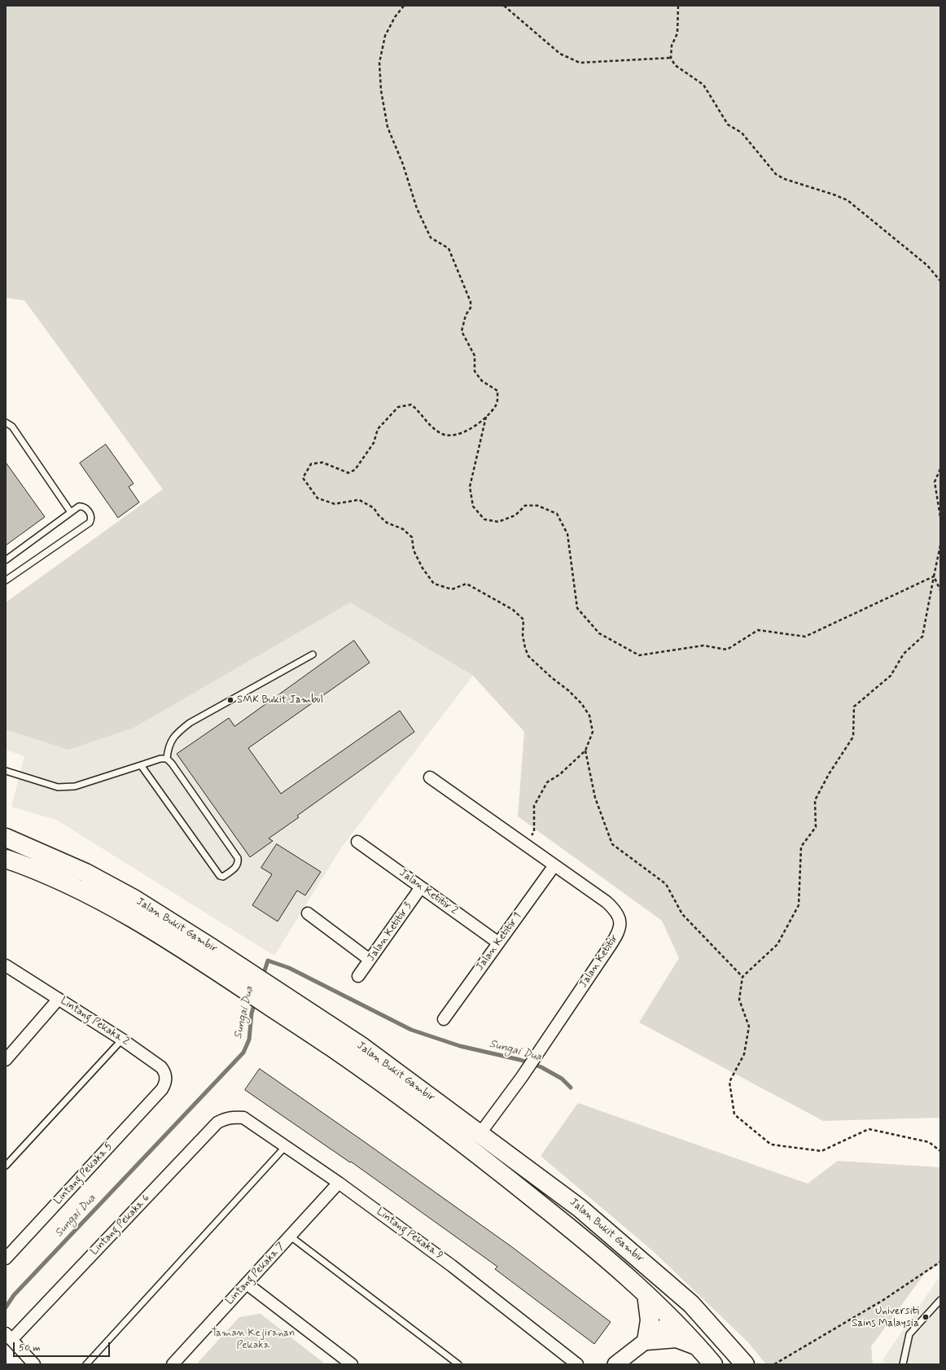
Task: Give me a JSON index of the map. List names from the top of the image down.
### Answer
{
  "streets": {
    "main road": ["Jalan Bukit Gambir"],
    "street": [
      "Jalan Ketitir 2",
      "Jalan Ketitir 3",
      "Jalan Ketitir 1",
      "Jalan Ketitir",
      "Lintang Pekaka 2",
      "Lintang Pekaka 5",
      "Lintang Pekaka 6",
      "Lintang Pekaka 9",
      "Lintang Pekaka 7"
    ]
  },
  "crossings": [
    ["Jalan Ketitir 2", "Jalan Ketitir 3"],
    ["Jalan Ketitir 2", "Jalan Ketitir 1"],
    ["Jalan Bukit Gambir", "Jalan Ketitir"],
    ["Jalan Ketitir 1", "Jalan Ketitir"],
    ["Lintang Pekaka 2", "Lintang Pekaka 5"],
    ["Lintang Pekaka 6", "Lintang Pekaka 9"],
    ["Lintang Pekaka 9", "Lintang Pekaka 7"]
  ],
  "water": ["Sungai Dua"],
  "parks": ["Taman Kejiranan Pekaka"],
  "places": ["SMK Bukit Jambul", "Universiti Sains Malaysia"],
  "scale_bar": "50 m"
}
